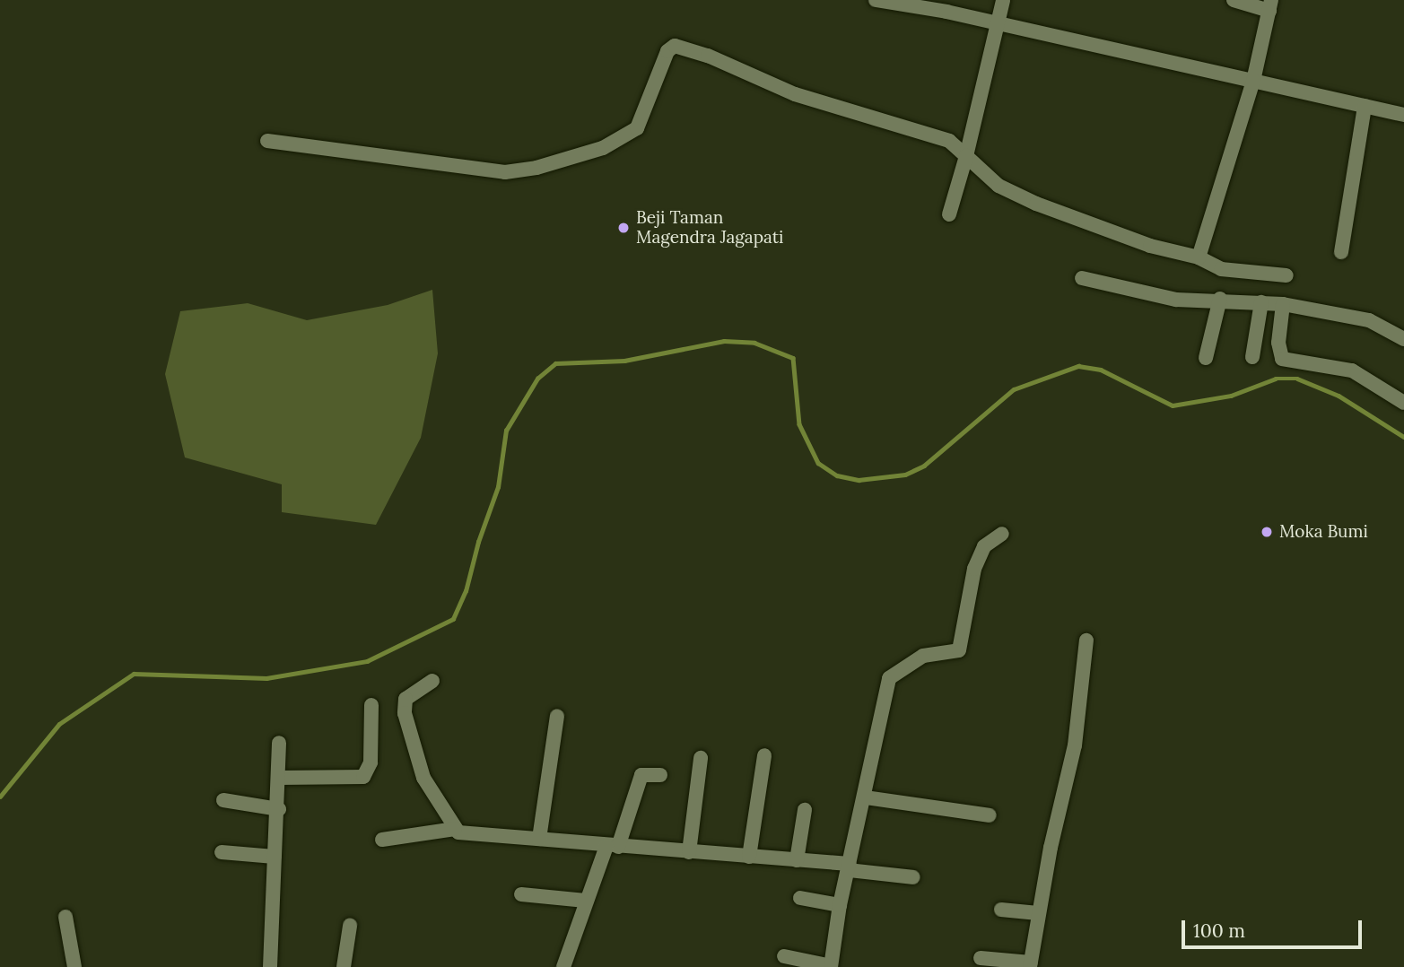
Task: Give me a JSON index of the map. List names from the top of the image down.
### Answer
{
  "places": ["Beji Taman Magendra Jagapati", "Moka Bumi"],
  "scale_bar": "100 m"
}
